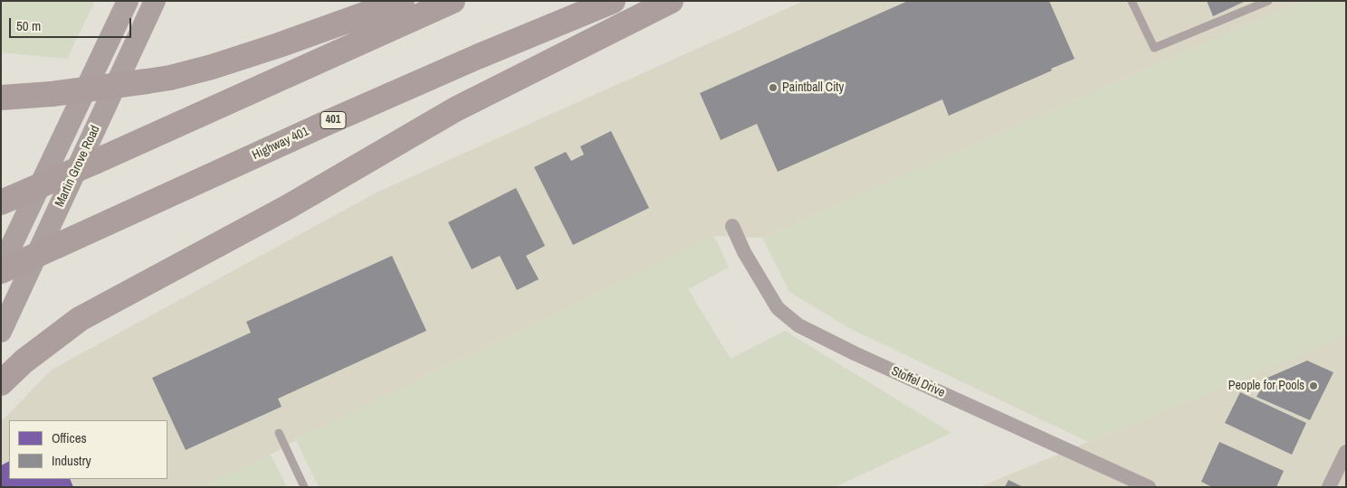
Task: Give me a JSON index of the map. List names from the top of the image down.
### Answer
{
  "streets": {
    "highway": ["401", "Highway 401"],
    "main road": ["Martin Grove Road"],
    "street": ["Stoffel Drive"]
  },
  "crossings": [
    ["Highway 401", "Martin Grove Road"]
  ],
  "places": ["Paintball City", "People for Pools"],
  "legend": ["Offices", "Industry"],
  "scale_bar": "50 m"
}
